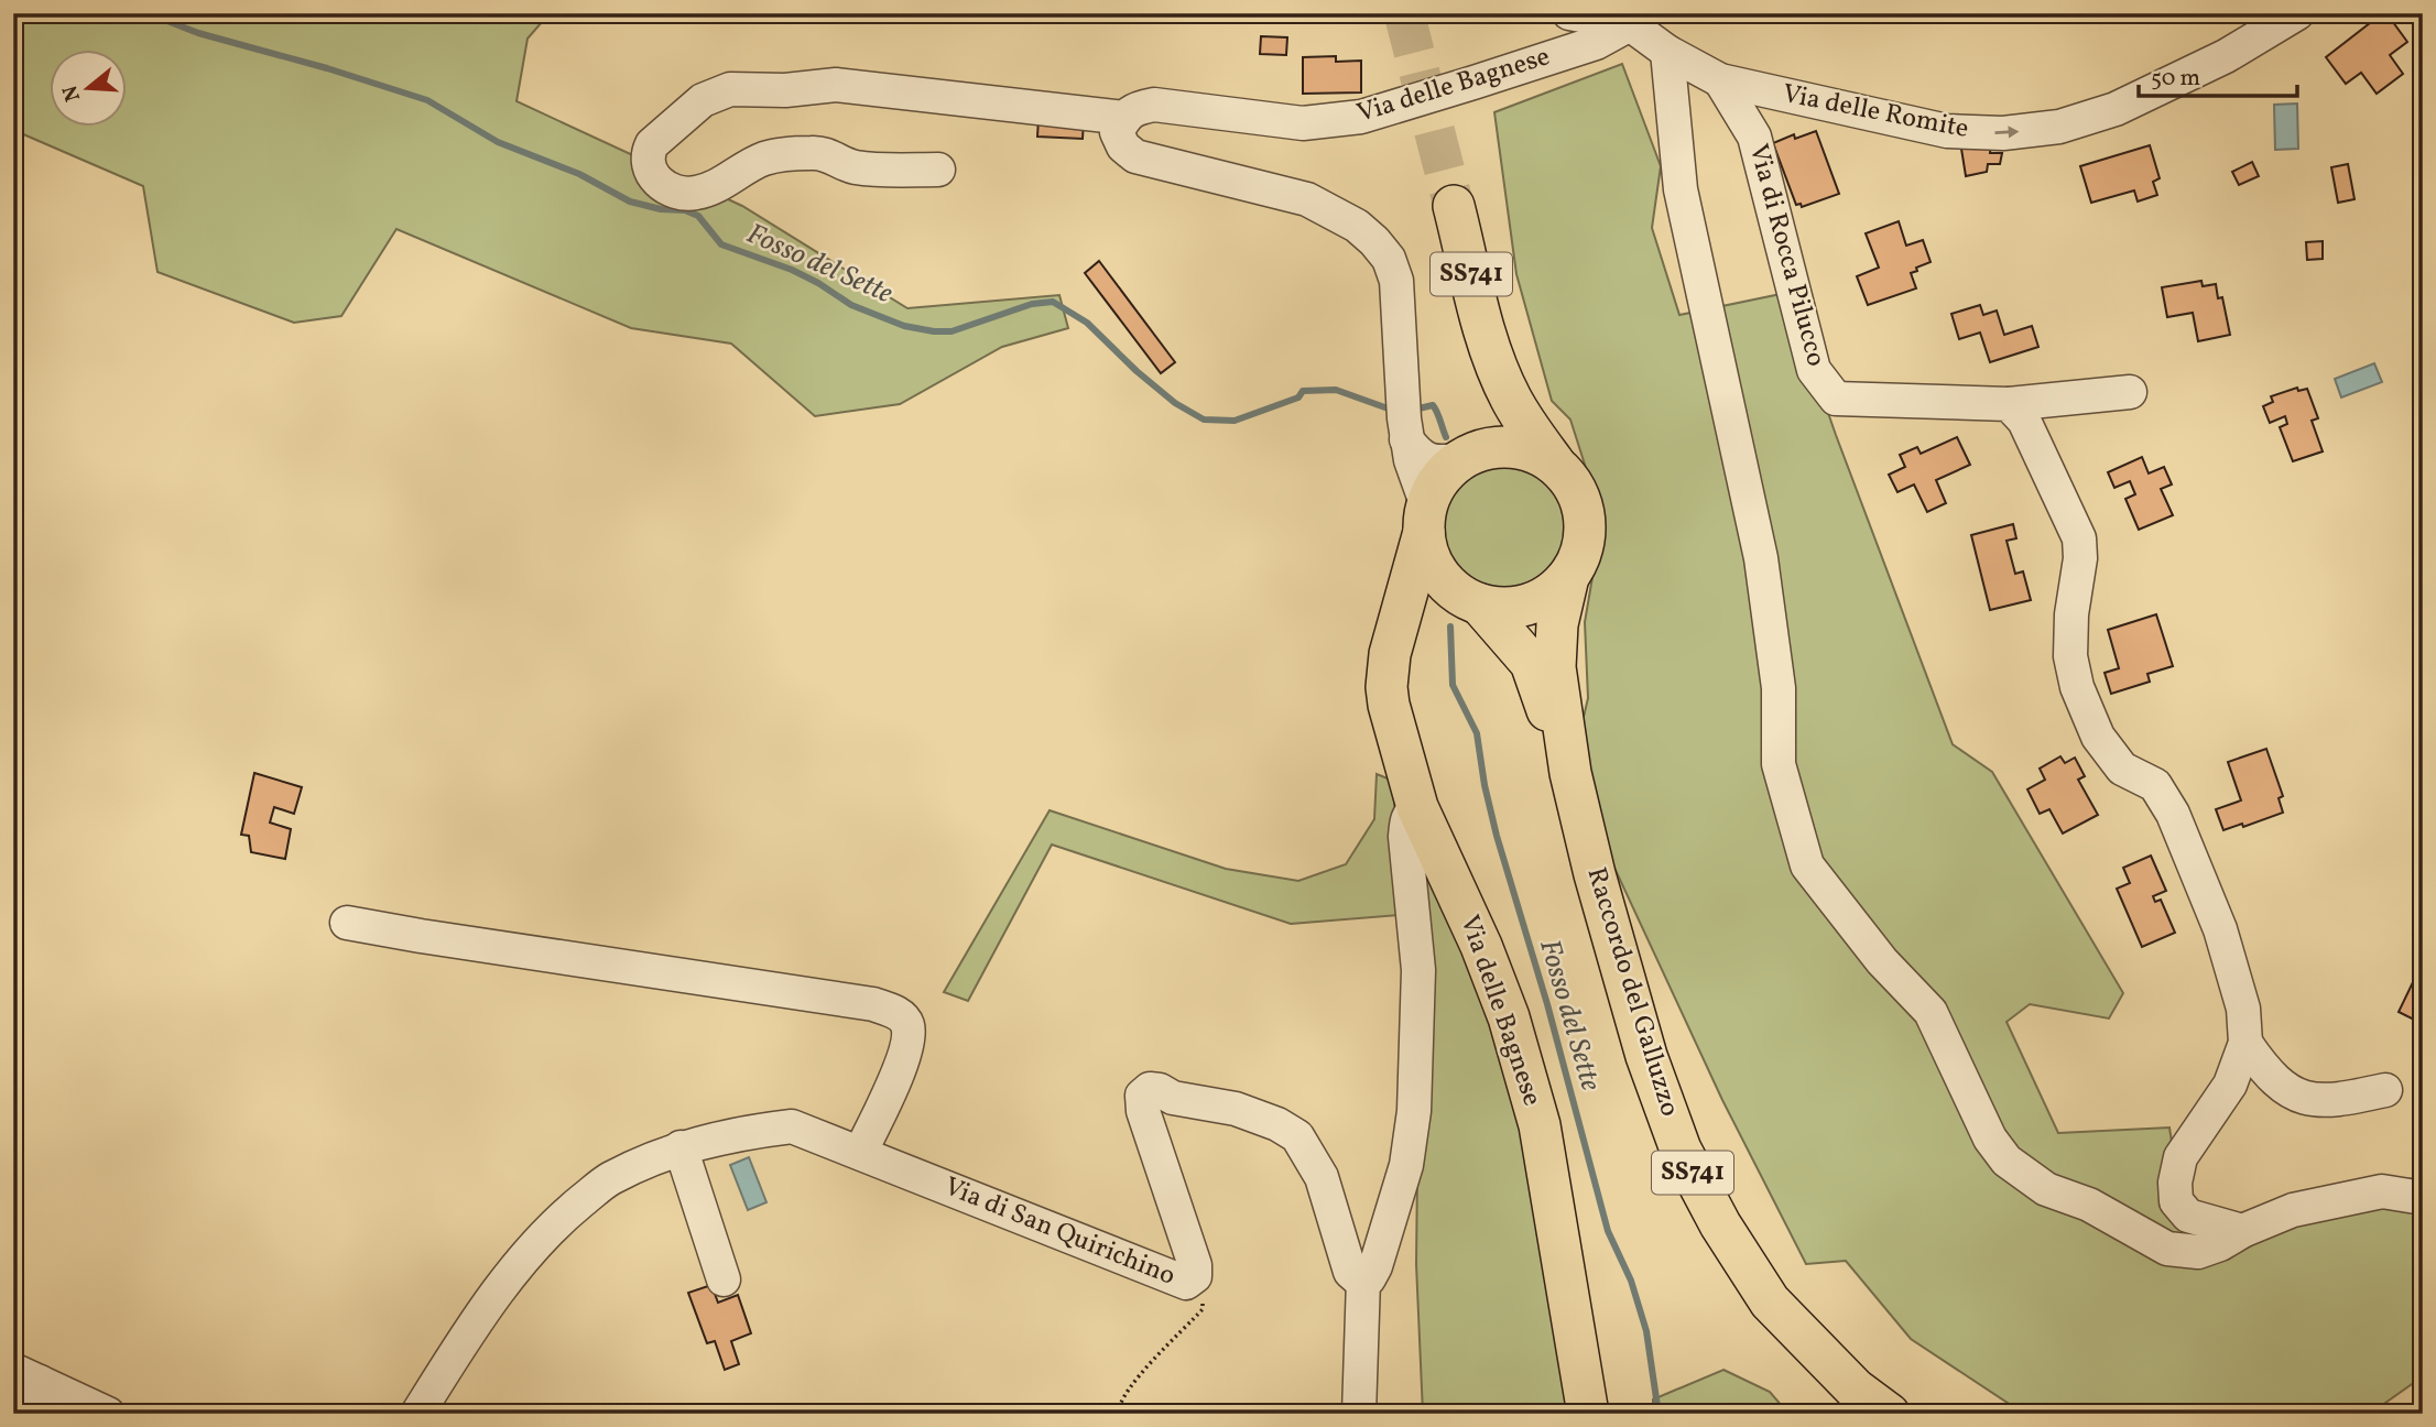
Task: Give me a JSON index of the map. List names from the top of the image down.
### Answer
{
  "streets": {
    "main road": ["Via delle Bagnese", "SS741", "Raccordo del Galluzzo"],
    "street": ["Via delle Romite", "Via di Rocca Pilucco", "Via di San Quirichino"]
  },
  "crossings": [
    ["Via delle Bagnese", "Via delle Romite"],
    ["Via delle Bagnese", "SS741"],
    ["Via delle Bagnese", "Raccordo del Galluzzo"],
    ["Via delle Romite", "Via di Rocca Pilucco"],
    ["SS741", "Raccordo del Galluzzo"]
  ],
  "one_way": ["Via delle Romite"],
  "water": ["Fosso del Sette"],
  "scale_bar": "50 m",
  "north": "left"
}
